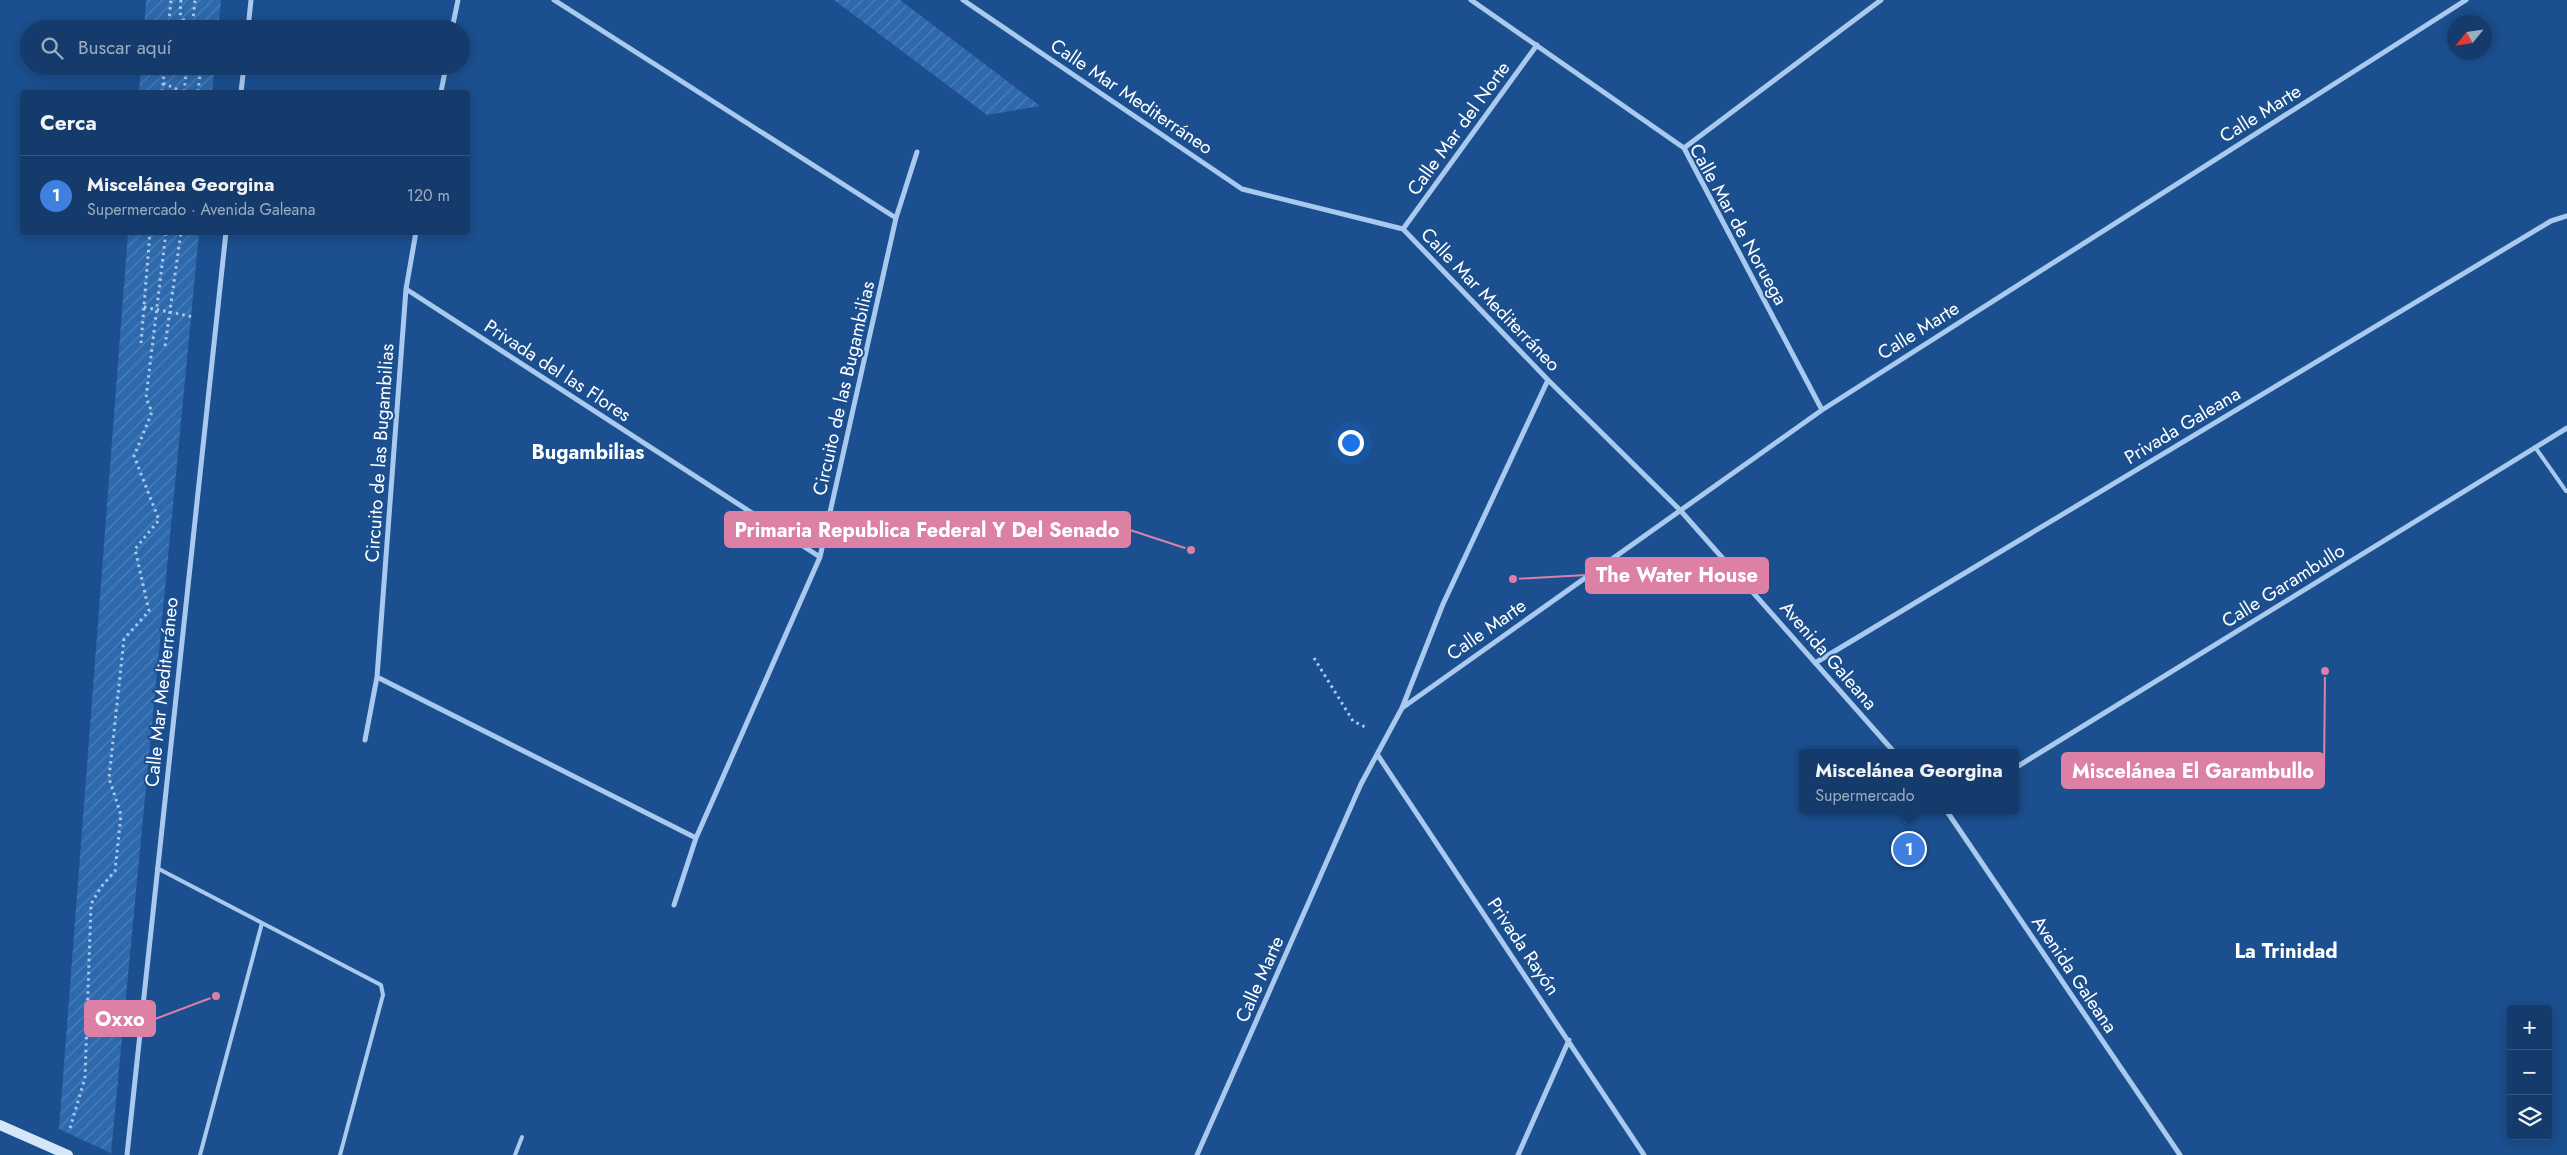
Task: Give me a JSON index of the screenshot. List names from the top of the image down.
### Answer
{
  "streets": {
    "street": [
      "Calle Mar Mediterráneo",
      "Calle Marte",
      "Calle Mar del Norte",
      "Calle Mar de Noruega",
      "Privada del las Flores",
      "Circuito de las Bugambilias",
      "Privada Galeana",
      "Calle Garambullo",
      "Avenida Galeana",
      "Privada Rayón"
    ]
  },
  "crossings": [
    ["Calle Mar Mediterráneo", "Calle Marte"],
    ["Calle Mar Mediterráneo", "Calle Mar del Norte"],
    ["Calle Mar Mediterráneo", "Avenida Galeana"],
    ["Calle Marte", "Calle Mar de Noruega"],
    ["Calle Marte", "Avenida Galeana"],
    ["Calle Marte", "Privada Rayón"],
    ["Calle Mar del Norte", "Calle Mar de Noruega"],
    ["Privada del las Flores", "Circuito de las Bugambilias"],
    ["Privada Galeana", "Avenida Galeana"]
  ],
  "districts": ["Bugambilias", "La Trinidad"],
  "places": [
    "Primaria Republica Federal Y Del Senado",
    "The Water House",
    "Miscelánea El Garambullo",
    "Oxxo"
  ],
  "north": "bottom left",
  "page": {
    "search": "Buscar aquí",
    "heading": "Cerca",
    "list": [
      {
        "mark": "1",
        "name": "Miscelánea Georgina",
        "note": "Supermercado · Avenida Galeana",
        "value": "120 m"
      }
    ],
    "popup": ["Miscelánea Georgina", "Supermercado"],
    "pins": "1",
    "map_buttons": ["+", "−"]
  }
}
